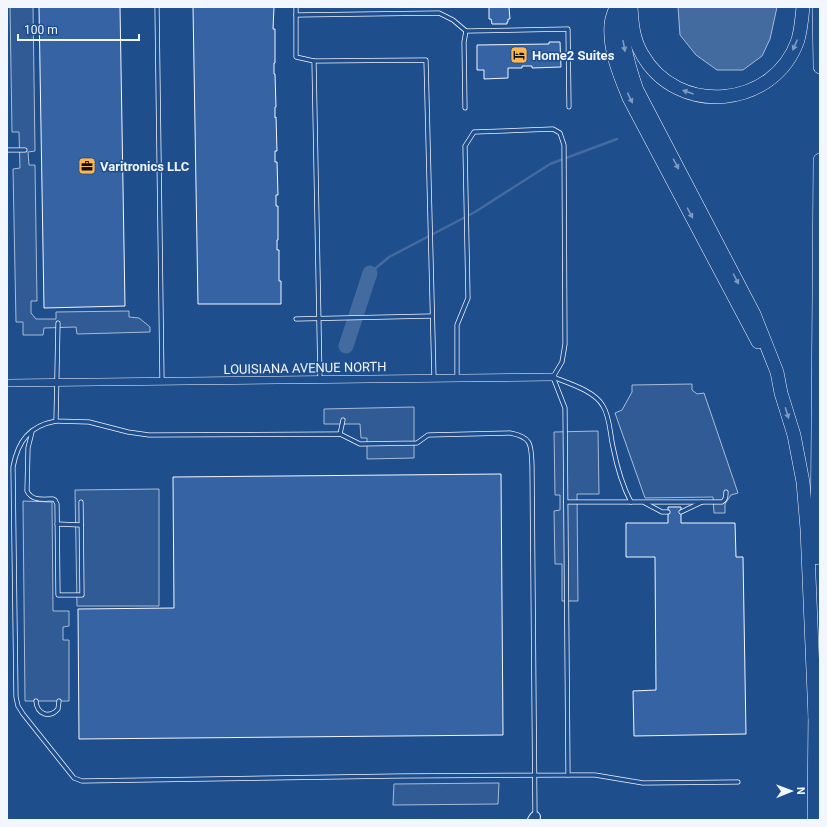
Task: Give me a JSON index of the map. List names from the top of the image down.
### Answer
{
  "streets": {
    "street": ["LOUISIANA AVENUE NORTH"]
  },
  "places": {
    "hotel": ["Home2 Suites"],
    "office": ["Varitronics LLC"]
  },
  "scale_bar": "100 m",
  "north": "right"
}
